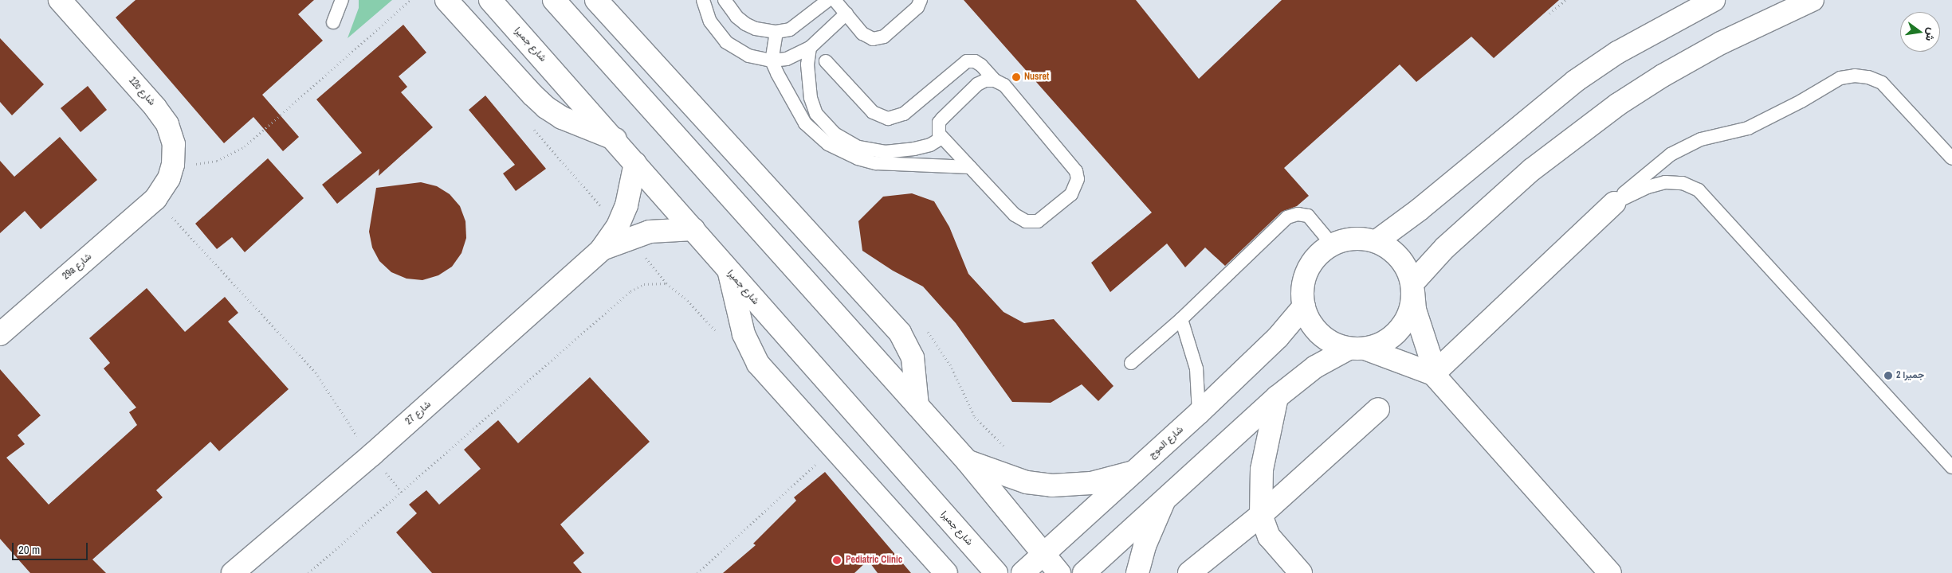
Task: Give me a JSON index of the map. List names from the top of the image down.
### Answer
{
  "streets": {
    "street": [
      "شارع جميرا",
      "12c شارع",
      "29a شارع",
      "شارع 27",
      "شارع الموج"
    ]
  },
  "crossings": [
    ["شارع جميرا", "شارع 27"],
    ["12c شارع", "29a شارع"]
  ],
  "places": ["Nusret", "جميرا 2", "Pediatric Clinic"],
  "scale_bar": "20 m",
  "north": "right"
}
